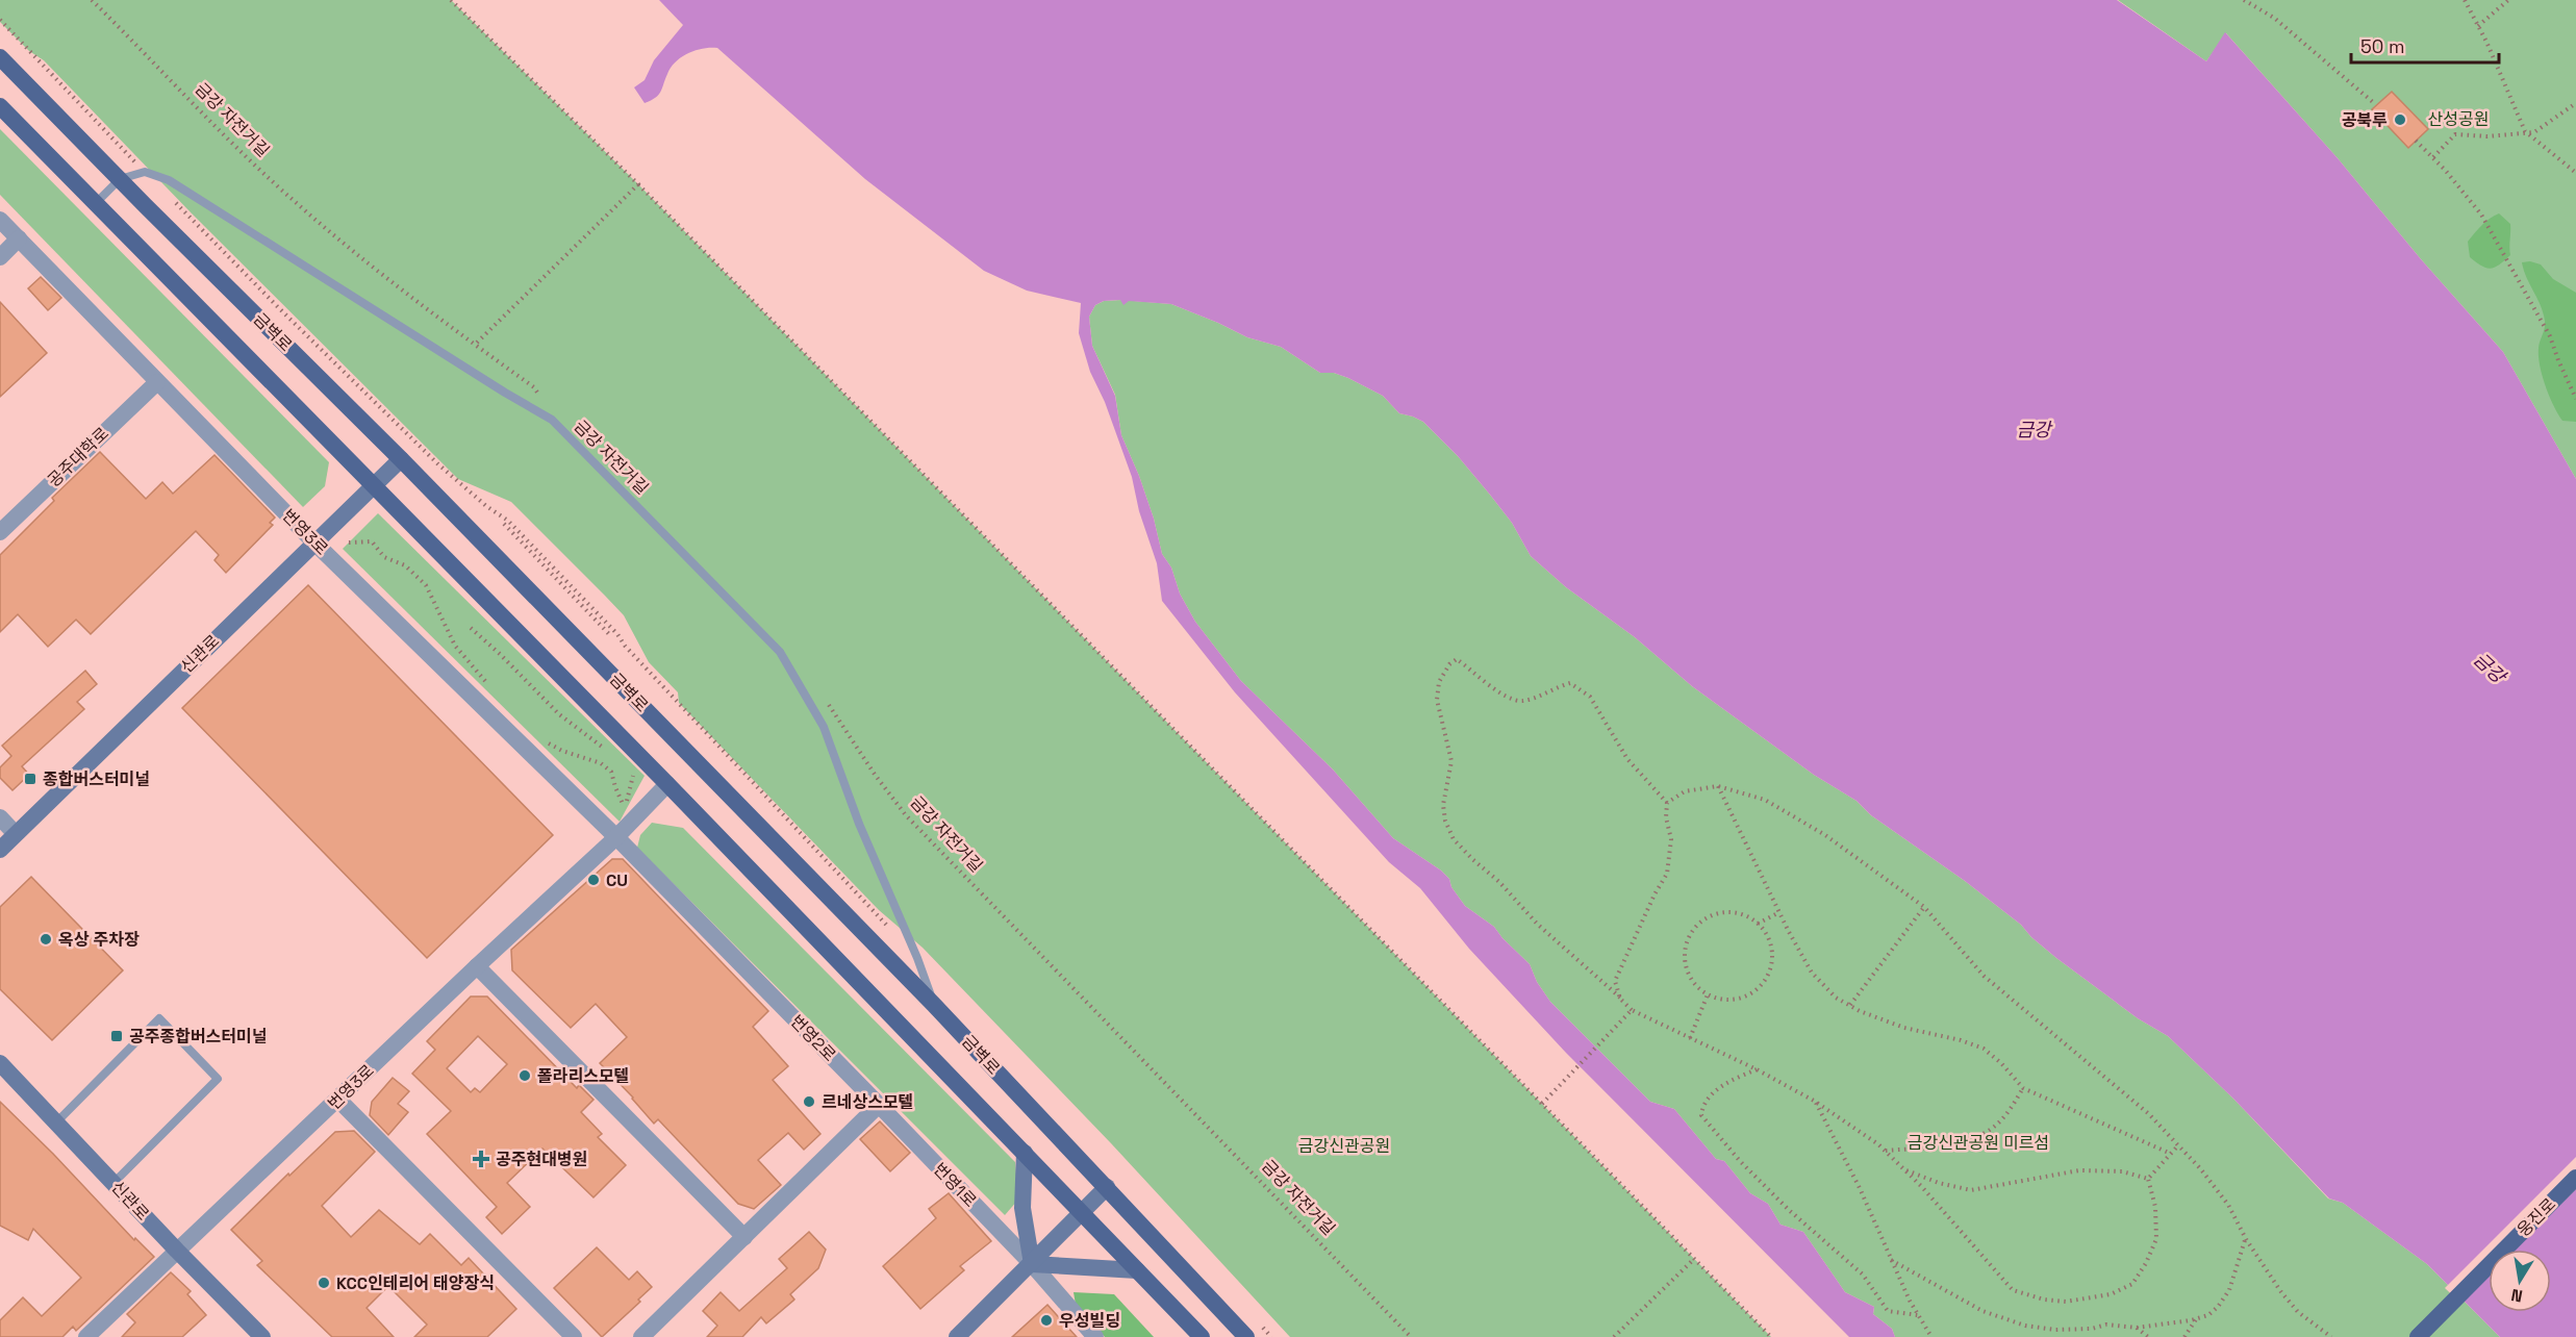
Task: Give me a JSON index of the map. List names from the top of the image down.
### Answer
{
  "streets": {
    "main road": ["금벽로", "신관로", "웅진로"],
    "street": [
      "공주대학로",
      "번영3로",
      "번영2로",
      "번영1로"
    ],
    "lane": ["금강 자전거길"]
  },
  "crossings": [
    ["금강 자전거길", "금벽로"],
    ["금벽로", "번영3로"],
    ["금벽로", "신관로"],
    ["공주대학로", "번영3로"],
    ["번영3로", "신관로"],
    ["번영3로", "번영2로"],
    ["번영2로", "번영1로"]
  ],
  "water": ["금강"],
  "parks": ["산성공원", "금강신관공원 미르섬", "금강신관공원"],
  "places": {
    "other": [
      "공북루",
      "CU",
      "옥상 주차장",
      "폴라리스모텔",
      "르네상스모텔",
      "KCC인테리어 태양장식",
      "우성빌딩"
    ],
    "transit": ["종합버스터미널", "공주종합버스터미널"],
    "health": ["공주현대병원"]
  },
  "scale_bar": "50 m",
  "north": "bottom"
}
